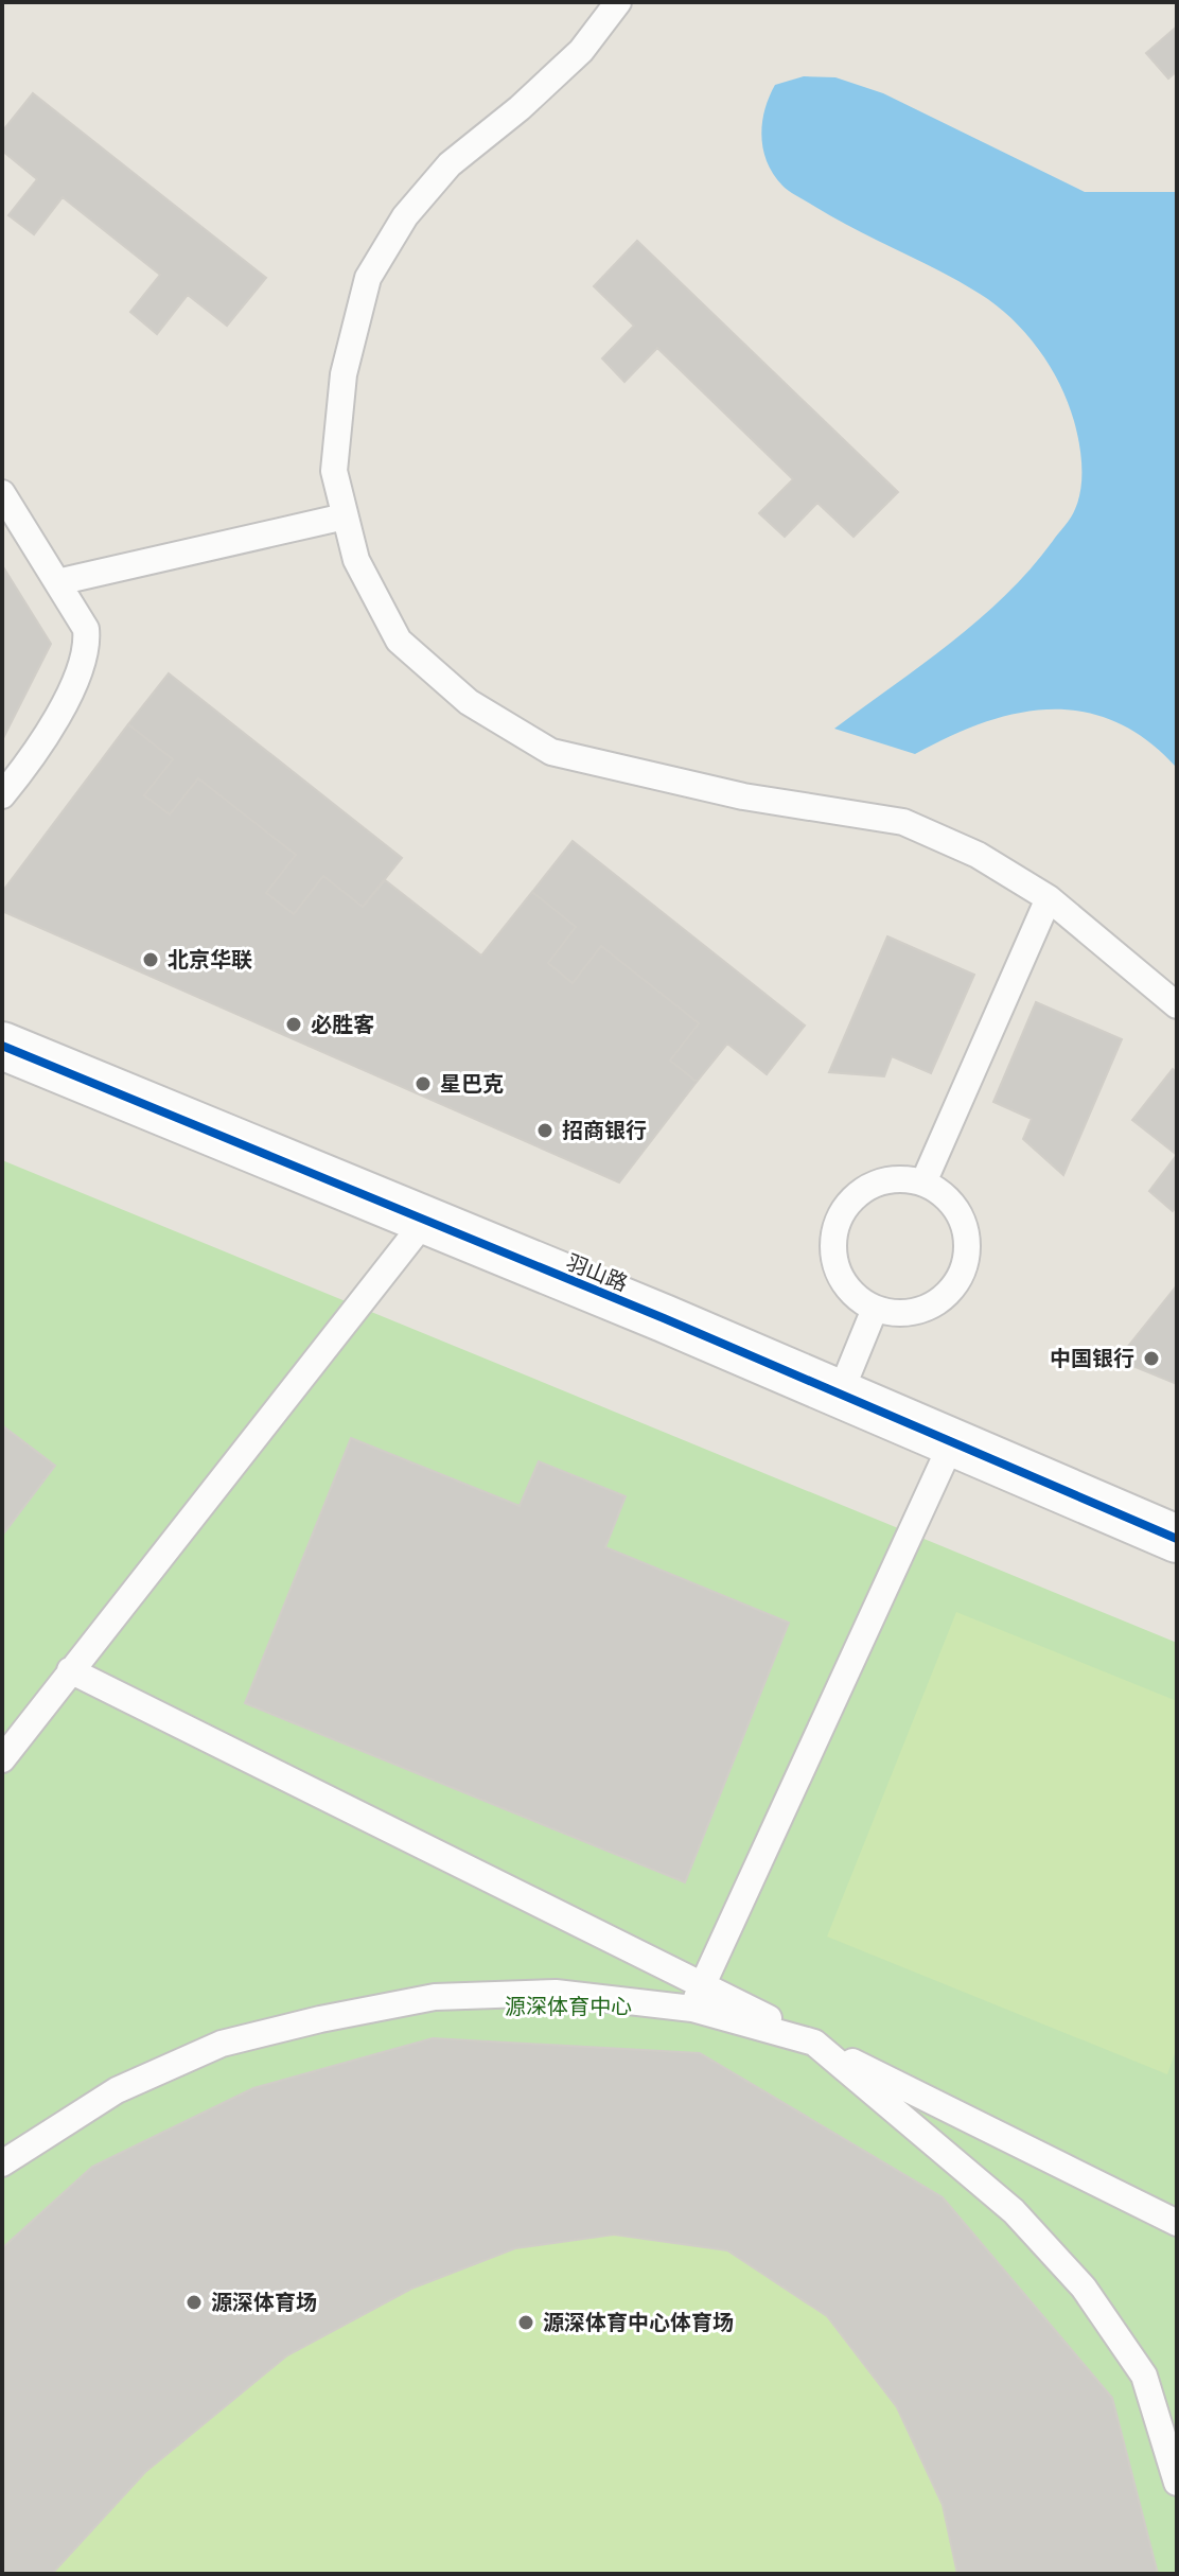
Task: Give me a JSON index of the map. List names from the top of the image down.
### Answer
{
  "streets": {
    "street": ["羽山路"]
  },
  "parks": ["源深体育中心"],
  "places": [
    "北京华联",
    "必胜客",
    "星巴克",
    "招商银行",
    "中国银行",
    "源深体育场",
    "源深体育中心体育场"
  ]
}
